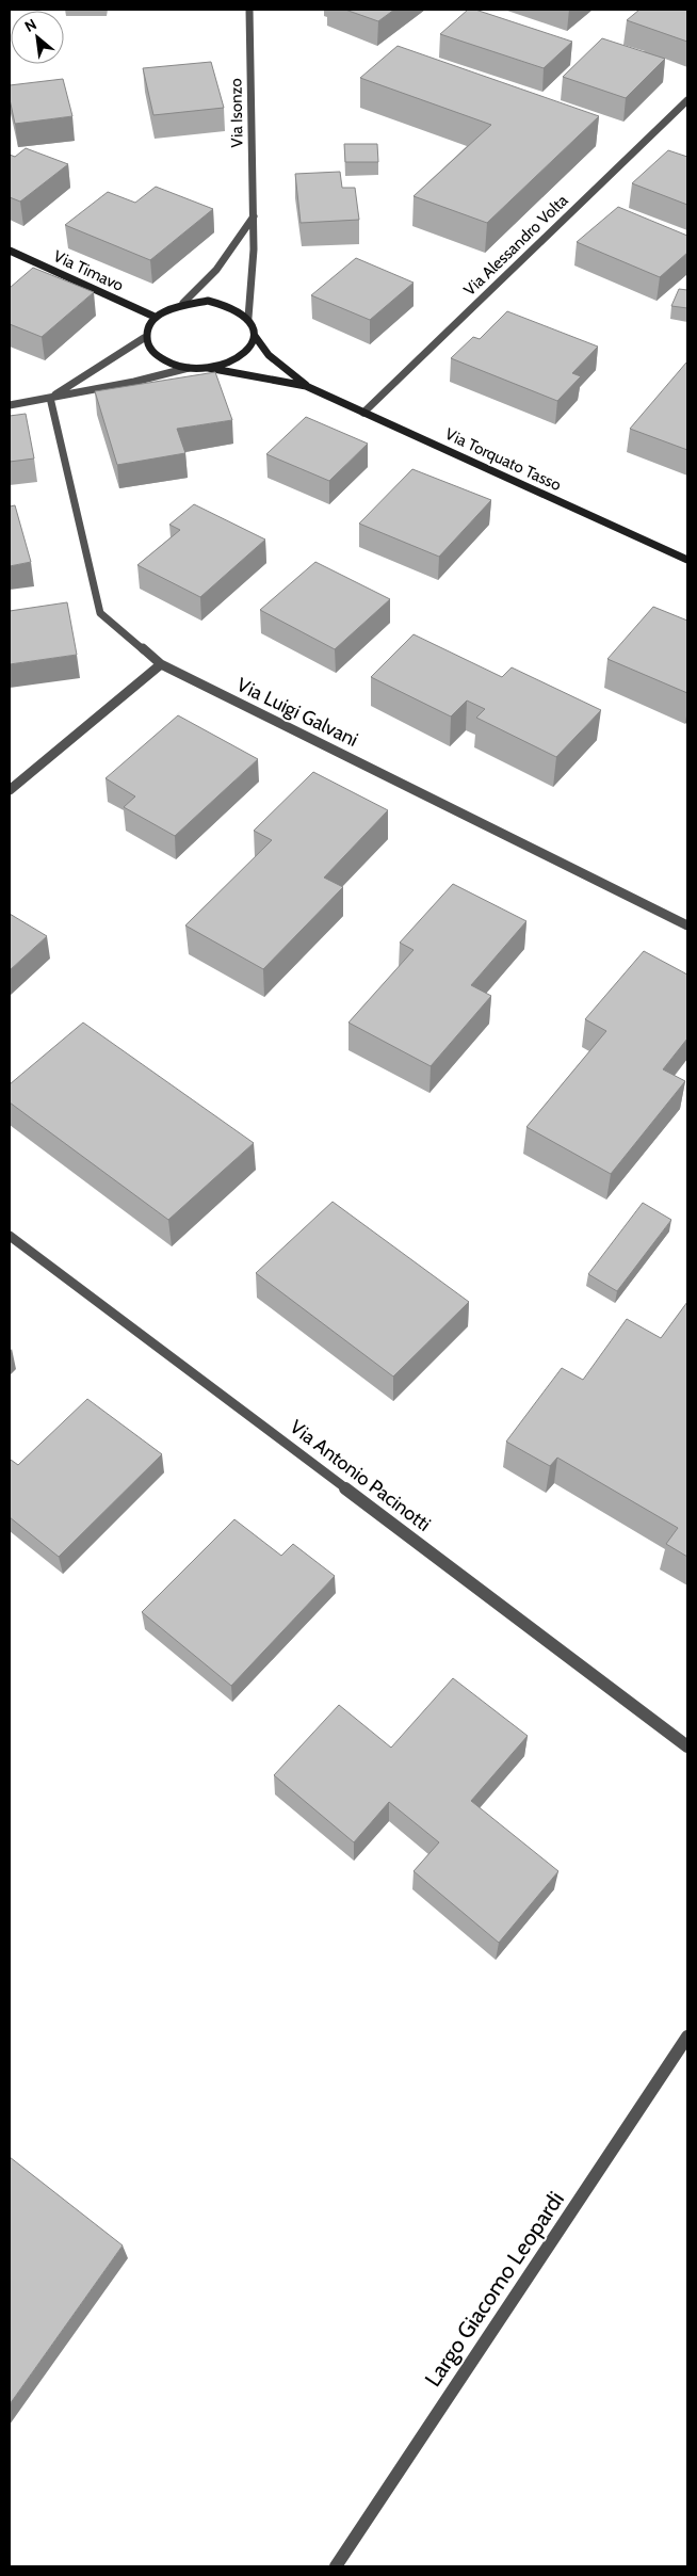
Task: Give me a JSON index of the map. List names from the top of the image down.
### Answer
{
  "streets": {
    "street": [
      "Via Isonzo",
      "Via Alessandro Volta",
      "Via Timavo",
      "Via Torquato Tasso",
      "Via Luigi Galvani",
      "Via Antonio Pacinotti",
      "Largo Giacomo Leopardi"
    ]
  },
  "crossings": [
    ["Via Isonzo", "Via Timavo"],
    ["Via Isonzo", "Via Torquato Tasso"],
    ["Via Alessandro Volta", "Via Torquato Tasso"],
    ["Via Timavo", "Via Torquato Tasso"]
  ],
  "north": "top left"
}
